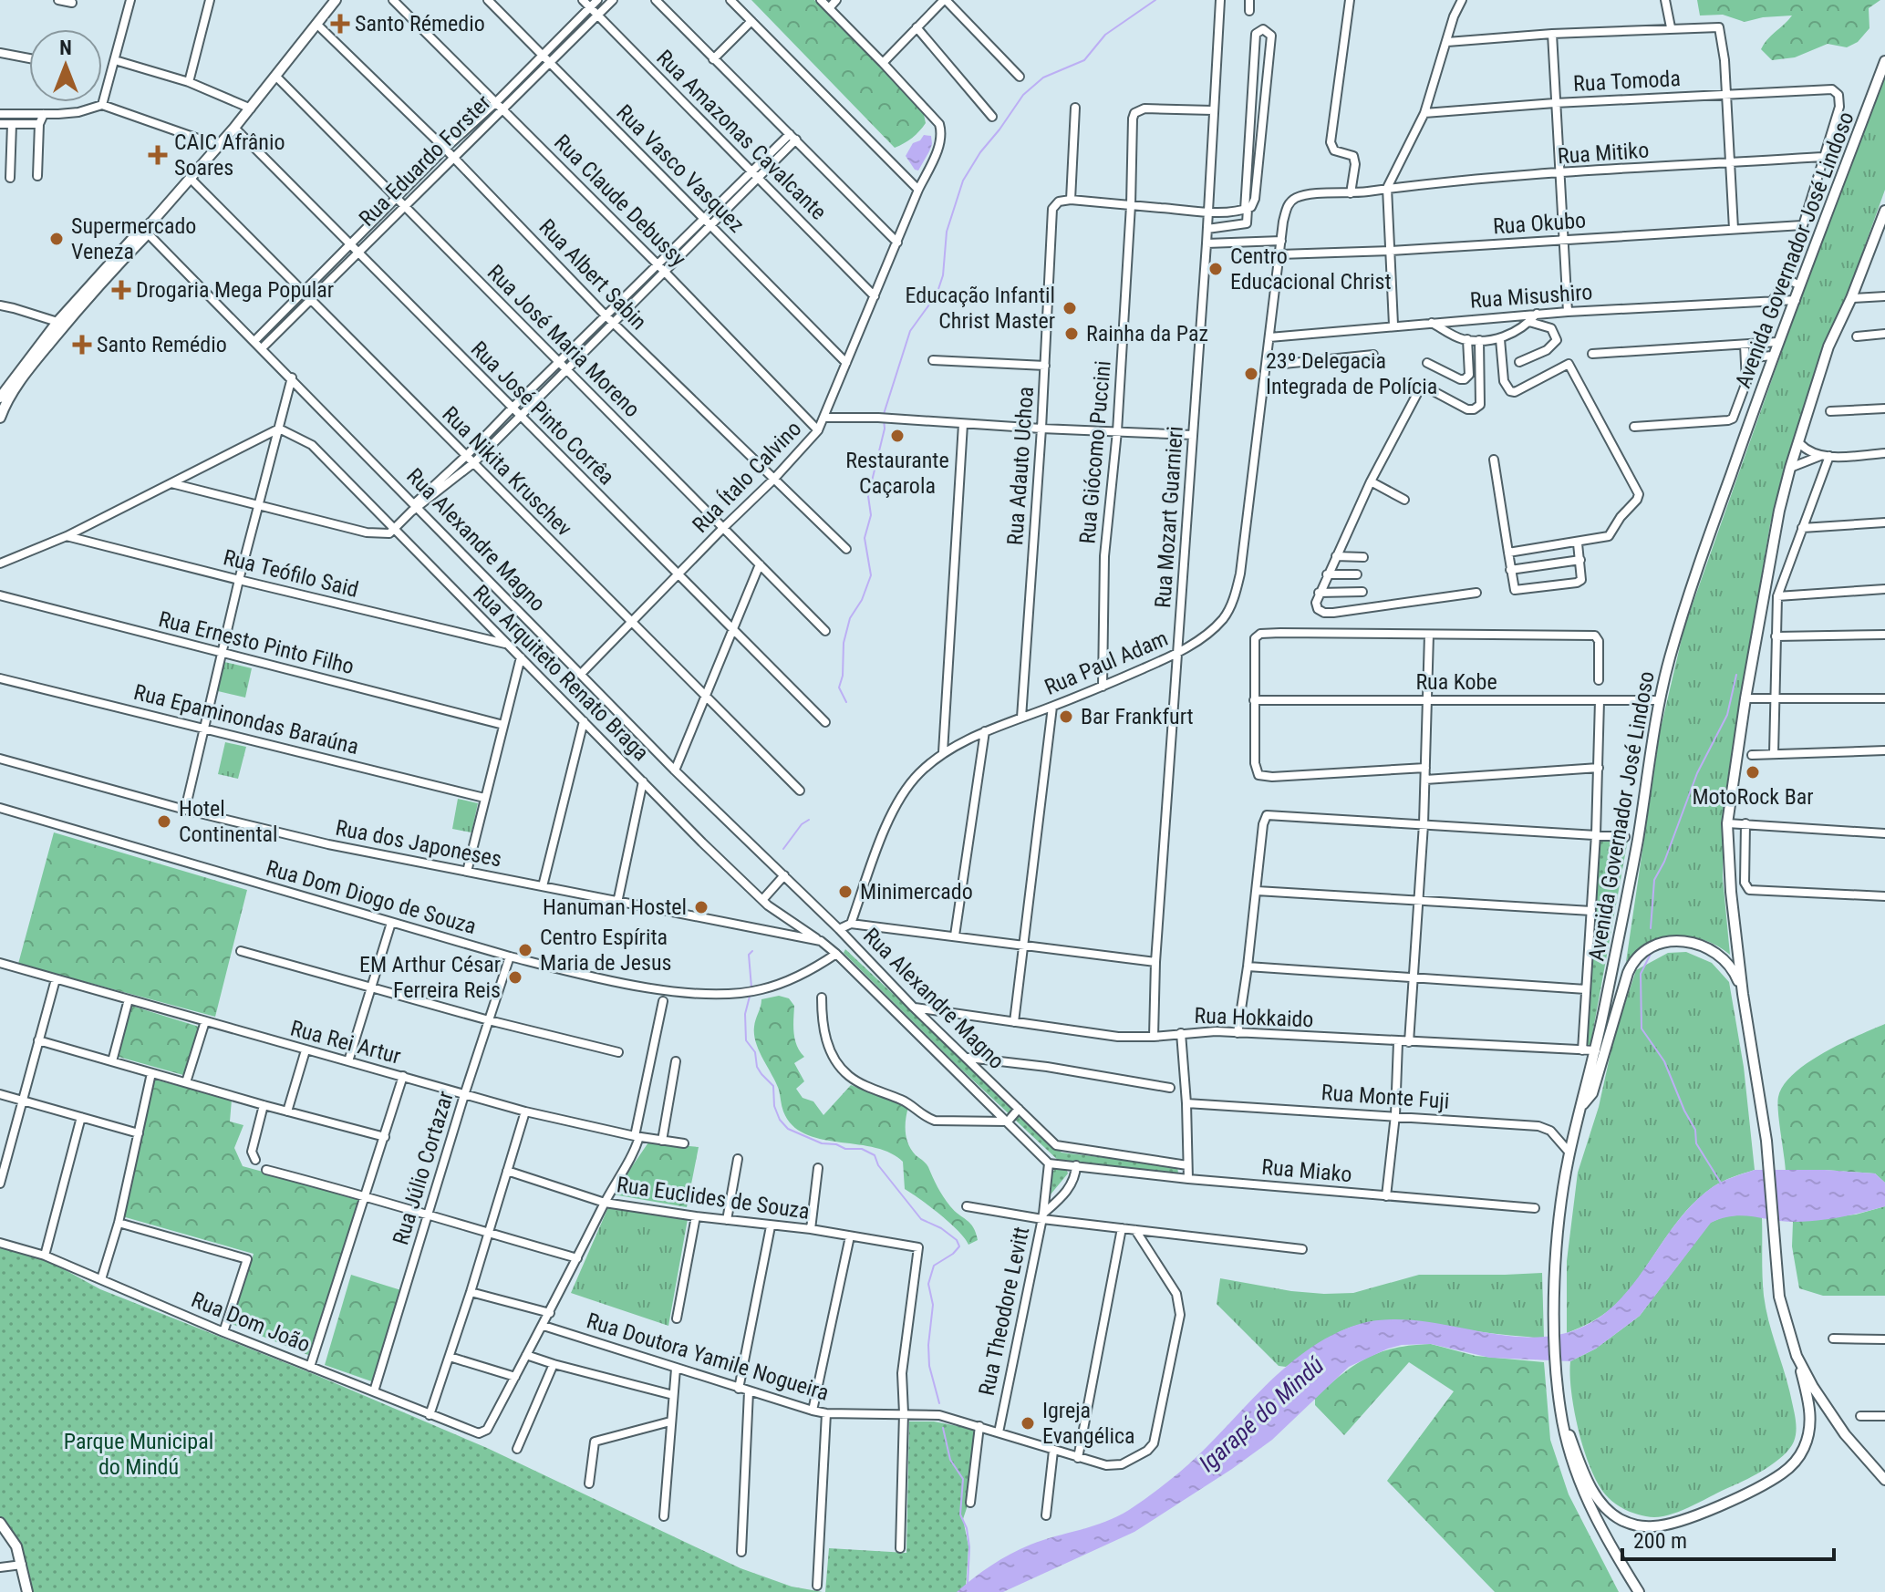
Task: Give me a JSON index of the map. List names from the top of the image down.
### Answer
{
  "streets": {
    "main road": ["Avenida Governador José Lindoso"],
    "street": [
      "Rua Tomoda",
      "Rua Amazonas Cavalcante",
      "Rua Mitiko",
      "Rua Eduardo Forster",
      "Rua Vasco Vasquez",
      "Rua Claude Debussy",
      "Rua Okubo",
      "Rua Albert Sabin",
      "Rua Misushiro",
      "Rua José Maria Moreno",
      "Rua José Pinto Corrêa",
      "Rua Giócomo Puccini",
      "Rua Adauto Uchoa",
      "Rua Nikita Kruschev",
      "Rua Ítalo Calvino",
      "Rua Mozart Guarnieri",
      "Rua Alexandre Magno",
      "Rua Teófilo Said",
      "Rua Ernesto Pinto Filho",
      "Rua Paul Adam",
      "Rua Arquiteto Renato Braga",
      "Rua Kobe",
      "Rua Epaminondas Baraúna",
      "Rua dos Japoneses",
      "Rua Dom Diogo de Souza",
      "Rua Hokkaido",
      "Rua Rei Artur",
      "Rua Monte Fuji",
      "Rua Júlio Cortazar",
      "Rua Miako",
      "Rua Euclides de Souza",
      "Rua Theodore Levitt",
      "Rua Dom João",
      "Rua Doutora Yamile Nogueira"
    ]
  },
  "crossings": [
    ["Rua Tomoda", "Rua Mitiko"],
    ["Rua Amazonas Cavalcante", "Rua Eduardo Forster"],
    ["Rua Amazonas Cavalcante", "Rua Ítalo Calvino"],
    ["Rua Mitiko", "Rua Paul Adam"],
    ["Rua Eduardo Forster", "Rua Vasco Vasquez"],
    ["Rua Eduardo Forster", "Rua Claude Debussy"],
    ["Rua Eduardo Forster", "Rua Albert Sabin"],
    ["Rua Eduardo Forster", "Rua José Maria Moreno"],
    ["Rua Eduardo Forster", "Rua José Pinto Corrêa"],
    ["Rua Eduardo Forster", "Rua Nikita Kruschev"],
    ["Rua Eduardo Forster", "Rua Alexandre Magno"],
    ["Rua Vasco Vasquez", "Rua Ítalo Calvino"],
    ["Rua Claude Debussy", "Rua Ítalo Calvino"],
    ["Rua Okubo", "Rua Paul Adam"],
    ["Avenida Governador José Lindoso", "Rua Misushiro"],
    ["Avenida Governador José Lindoso", "Rua Kobe"],
    ["Avenida Governador José Lindoso", "Rua Hokkaido"],
    ["Avenida Governador José Lindoso", "Rua Monte Fuji"],
    ["Rua Albert Sabin", "Rua Ítalo Calvino"],
    ["Rua Misushiro", "Rua Paul Adam"],
    ["Rua José Maria Moreno", "Rua Ítalo Calvino"],
    ["Rua José Pinto Corrêa", "Rua Ítalo Calvino"],
    ["Rua Giócomo Puccini", "Rua Mozart Guarnieri"],
    ["Rua Giócomo Puccini", "Rua Paul Adam"],
    ["Rua Adauto Uchoa", "Rua Paul Adam"],
    ["Rua Nikita Kruschev", "Rua Ítalo Calvino"],
    ["Rua Ítalo Calvino", "Rua Alexandre Magno"],
    ["Rua Mozart Guarnieri", "Rua Paul Adam"],
    ["Rua Mozart Guarnieri", "Rua Hokkaido"],
    ["Rua Alexandre Magno", "Rua Hokkaido"],
    ["Rua Teófilo Said", "Rua Arquiteto Renato Braga"],
    ["Rua Arquiteto Renato Braga", "Rua dos Japoneses"],
    ["Rua dos Japoneses", "Rua Dom Diogo de Souza"],
    ["Rua Dom Diogo de Souza", "Rua Júlio Cortazar"],
    ["Rua Rei Artur", "Rua Júlio Cortazar"],
    ["Rua Júlio Cortazar", "Rua Dom João"],
    ["Rua Miako", "Rua Theodore Levitt"],
    ["Rua Euclides de Souza", "Rua Doutora Yamile Nogueira"],
    ["Rua Theodore Levitt", "Rua Doutora Yamile Nogueira"]
  ],
  "water": ["Igarapé do Mindú"],
  "parks": ["Parque Municipal do Mindú"],
  "places": {
    "health": [
      "Santo Rémedio",
      "CAIC Afrânio Soares",
      "Drogaria Mega Popular",
      "Santo Remédio"
    ],
    "other": [
      "Supermercado Veneza",
      "Centro Educacional Christ",
      "Educação Infantil Christ Master",
      "Rainha da Paz",
      "23º Delegacia Integrada de Polícia",
      "Restaurante Caçarola",
      "Bar Frankfurt",
      "MotoRock Bar",
      "Hotel Continental",
      "Minimercado",
      "Hanuman Hostel",
      "Centro Espírita Maria de Jesus",
      "EM Arthur César Ferreira Reis",
      "Igreja Evangélica"
    ]
  },
  "scale_bar": "200 m",
  "north": "top"
}
